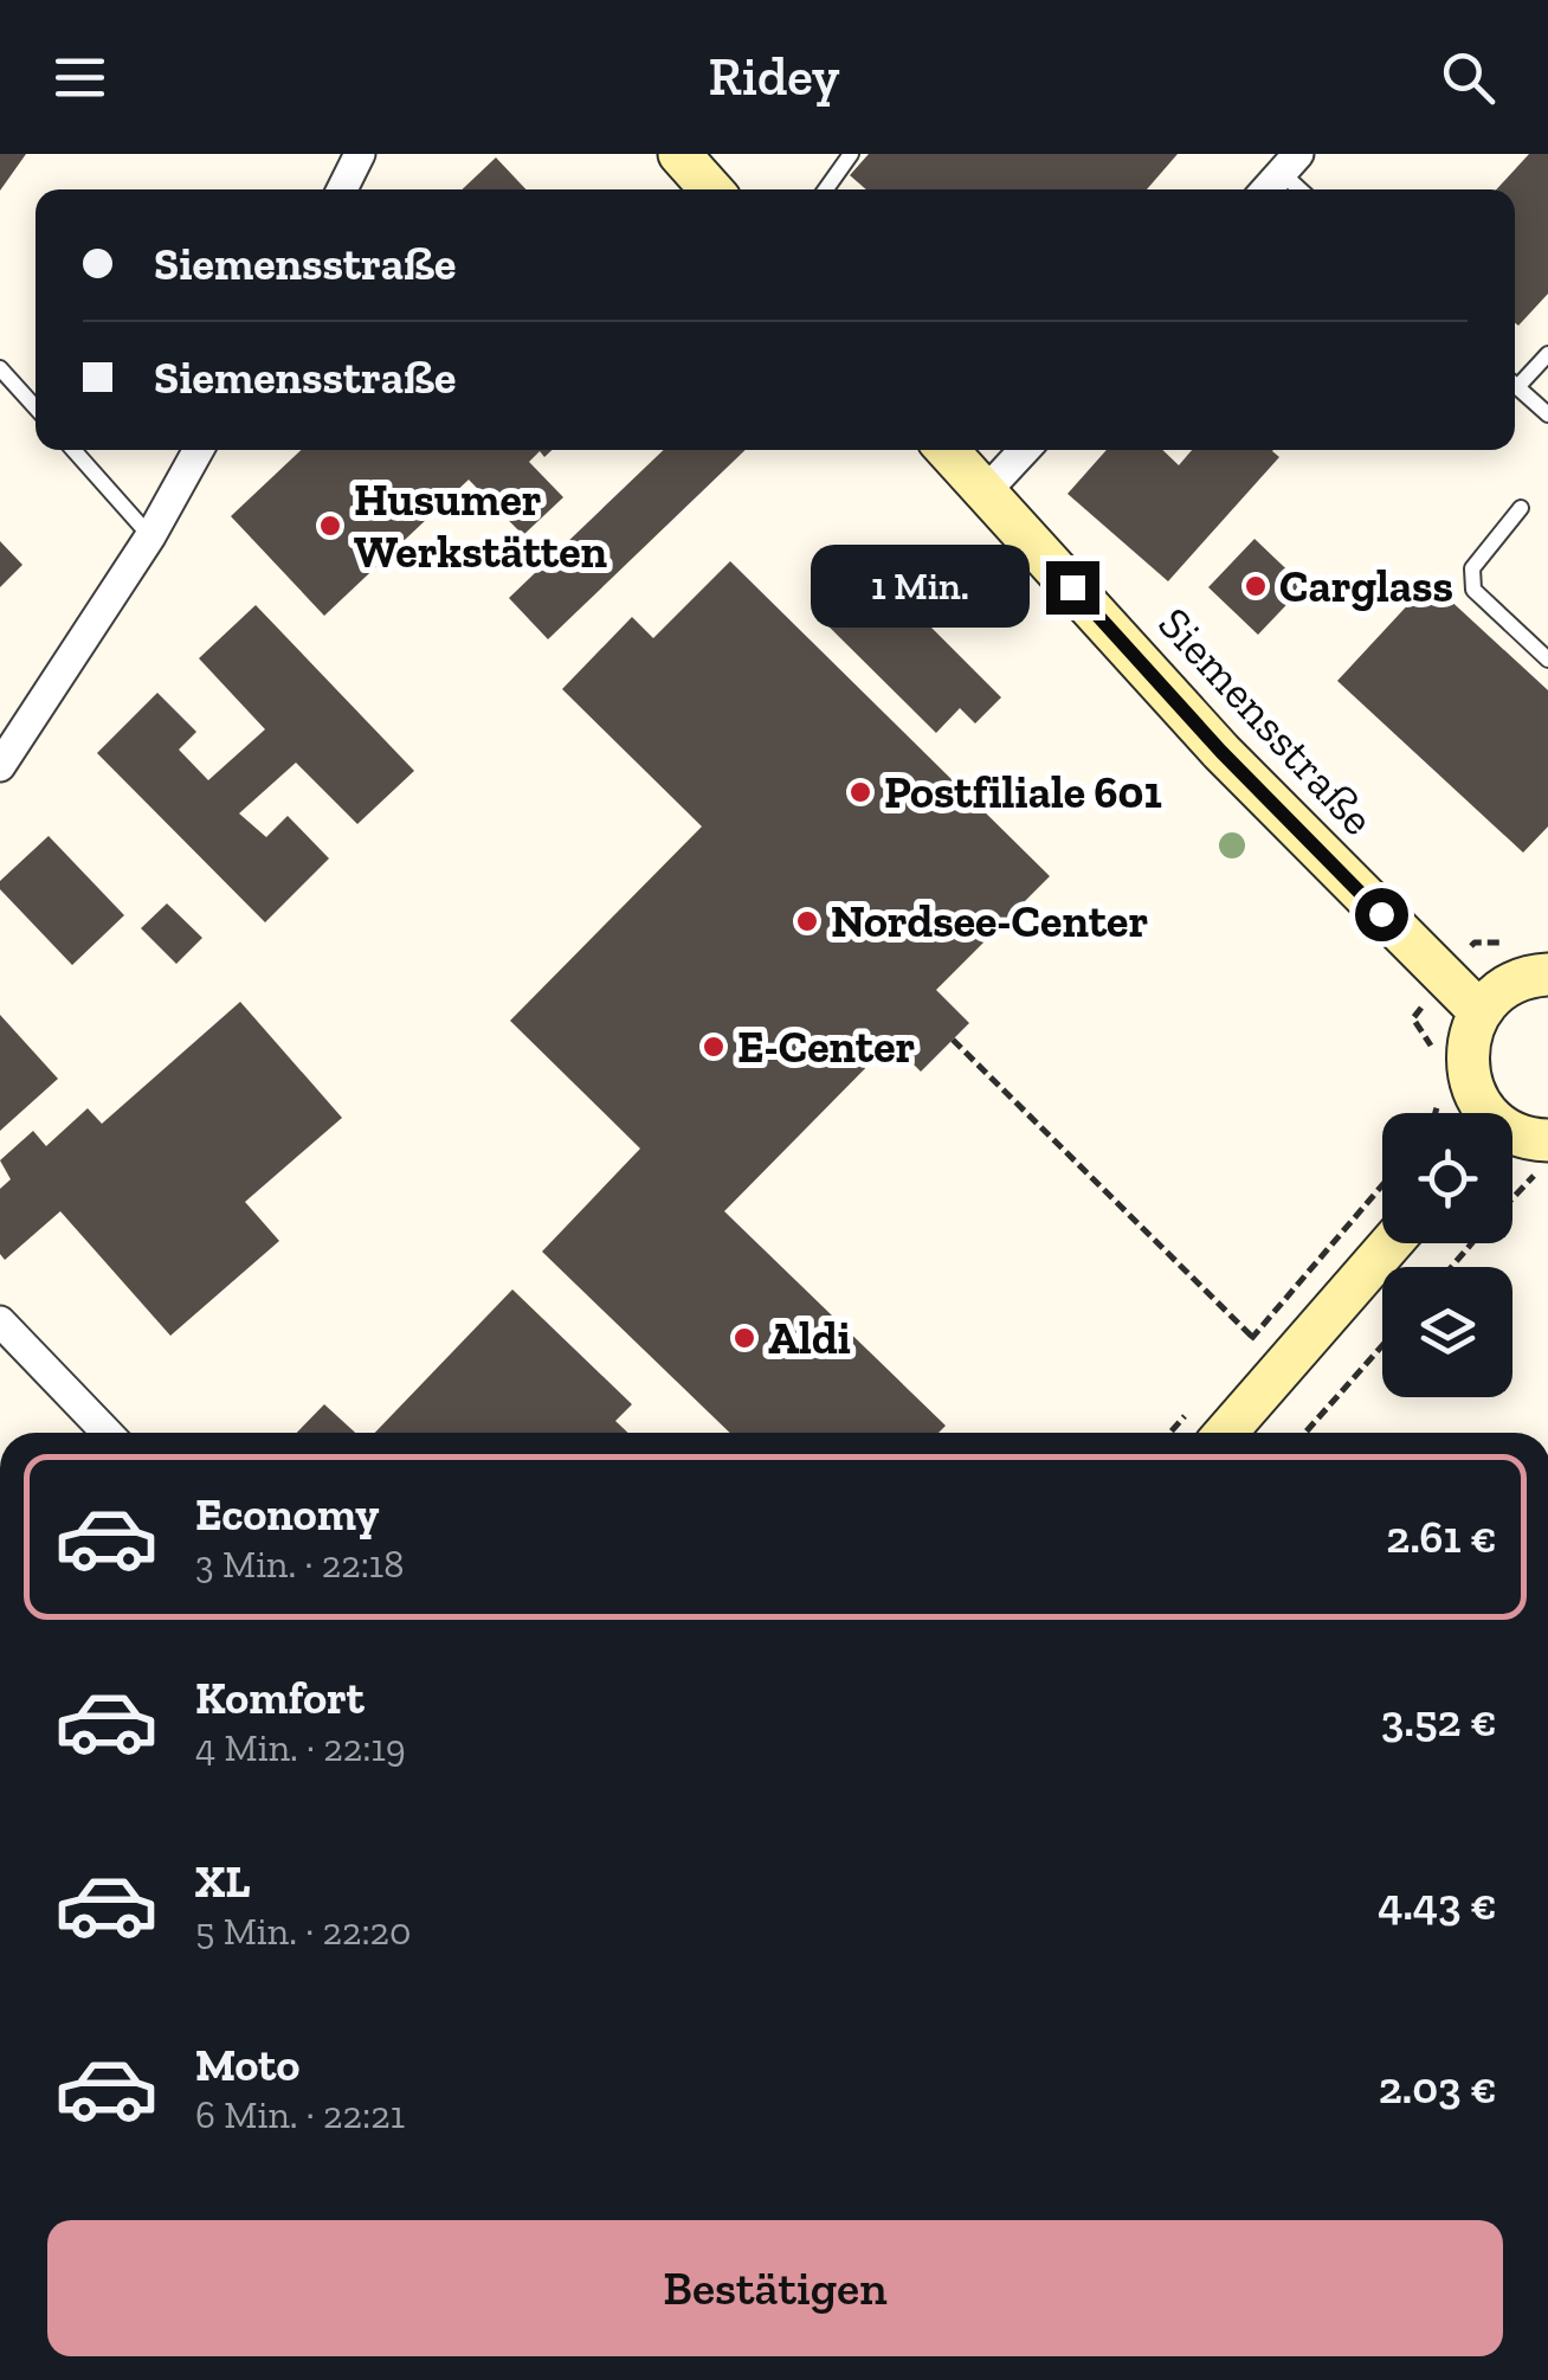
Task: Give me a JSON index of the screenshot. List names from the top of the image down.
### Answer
{
  "streets": {
    "street": ["Siemensstraße"]
  },
  "places": [
    "Husumer Werkstätten",
    "Carglass",
    "Postfiliale 601",
    "Nordsee-Center",
    "E-Center",
    "Aldi"
  ],
  "page": {
    "header": "Ridey",
    "banner": ["Siemensstraße", "Siemensstraße"],
    "bubble": "1 Min.",
    "list": [
      {
        "name": "Economy",
        "note": "3 Min. · 22:18",
        "value": "2.61 €"
      },
      {
        "name": "Komfort",
        "note": "4 Min. · 22:19",
        "value": "3.52 €"
      },
      {
        "name": "XL",
        "note": "5 Min. · 22:20",
        "value": "4.43 €"
      },
      {
        "name": "Moto",
        "note": "6 Min. · 22:21",
        "value": "2.03 €"
      }
    ],
    "buttons": "Bestätigen"
  }
}
